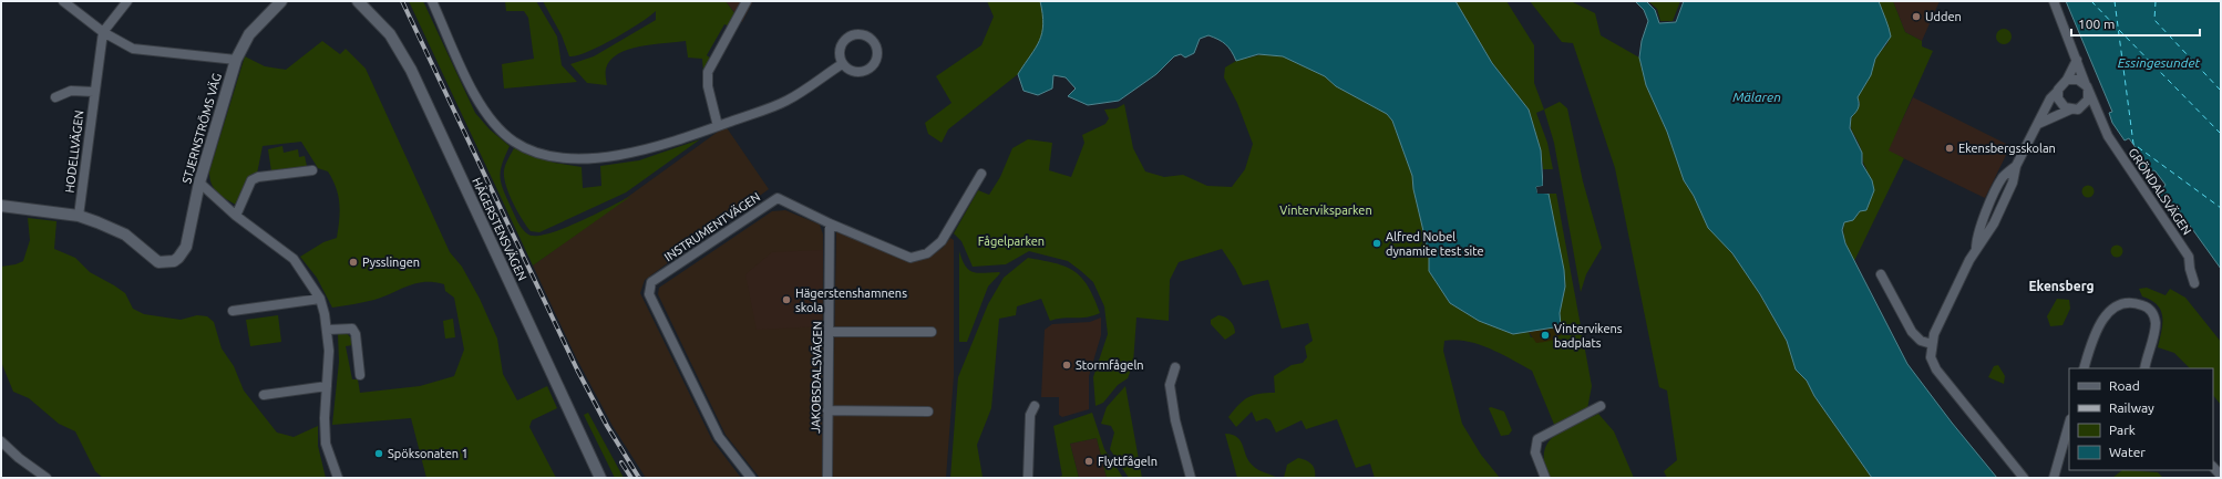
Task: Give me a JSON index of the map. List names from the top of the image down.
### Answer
{
  "streets": {
    "street": [
      "STJERNSTRÖMS VÄG",
      "HODELLVÄGEN",
      "GRÖNDALSVÄGEN",
      "INSTRUMENTVÄGEN",
      "HÄGERSTENSVÄGEN",
      "JAKOBSDALSVÄGEN"
    ]
  },
  "crossings": [
    ["STJERNSTRÖMS VÄG", "HODELLVÄGEN"],
    ["INSTRUMENTVÄGEN", "JAKOBSDALSVÄGEN"]
  ],
  "districts": ["Ekensberg"],
  "water": ["Essingesundet", "Mälaren"],
  "parks": ["Vinterviksparken", "Fågelparken"],
  "places": [
    "Udden",
    "Ekensbergsskolan",
    "Alfred Nobel dynamite test site",
    "Pysslingen",
    "Hägerstenshamnens skola",
    "Vintervikens badplats",
    "Stormfågeln",
    "Spöksonaten 1",
    "Flyttfågeln"
  ],
  "legend": [
    "Road",
    "Railway",
    "Park",
    "Water"
  ],
  "scale_bar": "100 m"
}
